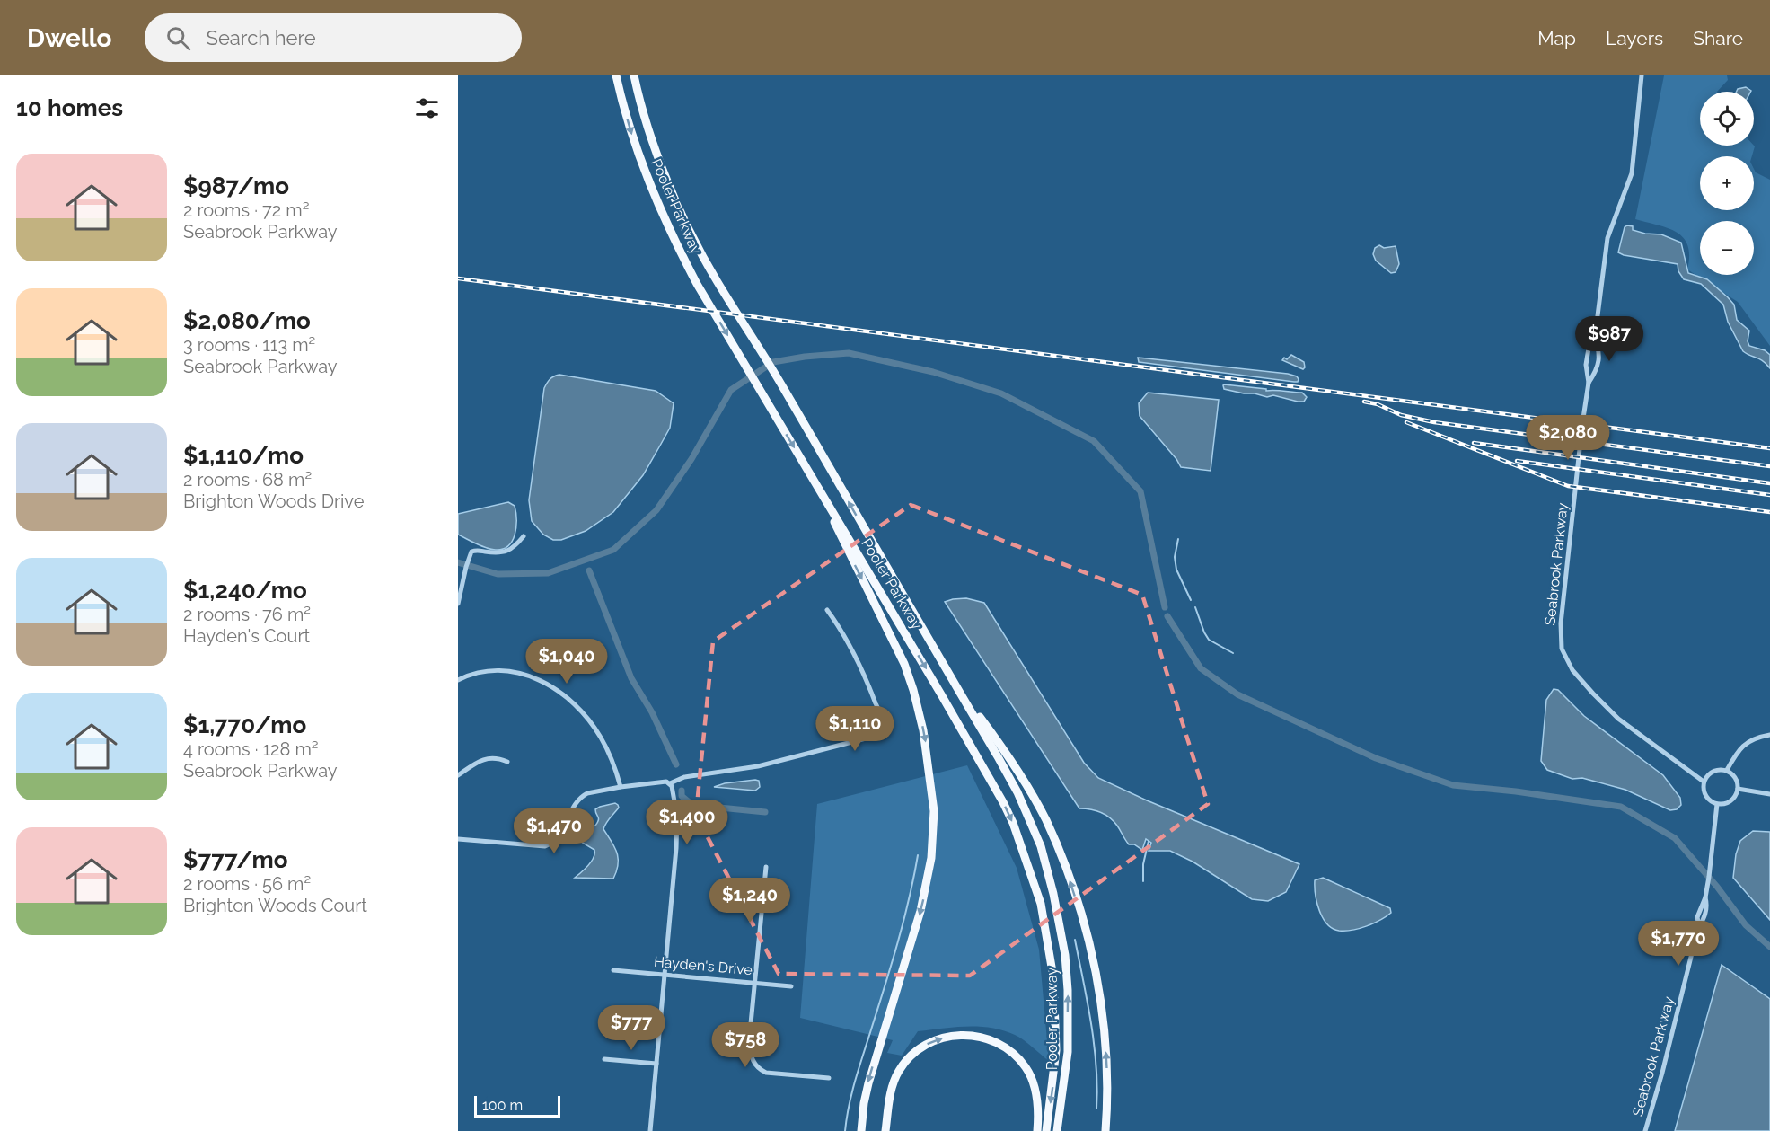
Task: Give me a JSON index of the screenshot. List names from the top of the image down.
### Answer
{
  "streets": {
    "main road": ["Pooler Parkway"],
    "street": ["Seabrook Parkway", "Hayden's Drive"]
  },
  "scale_bar": "100 m",
  "page": {
    "header": "Dwello",
    "search": "Search here",
    "nav": ["Map", "Layers", "Share"],
    "heading": "10 homes",
    "map_buttons": ["+", "−"],
    "list": [
      {
        "name": "$987/mo",
        "note": "2 rooms · 72 m² · Seabrook Parkway"
      },
      {
        "name": "$2,080/mo",
        "note": "3 rooms · 113 m² · Seabrook Parkway"
      },
      {
        "name": "$1,110/mo",
        "note": "2 rooms · 68 m² · Brighton Woods Drive"
      },
      {
        "name": "$1,240/mo",
        "note": "2 rooms · 76 m² · Hayden's Court"
      },
      {
        "name": "$1,770/mo",
        "note": "4 rooms · 128 m² · Seabrook Parkway"
      },
      {
        "name": "$777/mo",
        "note": "2 rooms · 56 m² · Brighton Woods Court"
      }
    ],
    "price": [
      "$987",
      "$2,080",
      "$1,040",
      "$1,110",
      "$1,400",
      "$1,470",
      "$1,240",
      "$1,770",
      "$777",
      "$758"
    ],
    "scale": "100 m"
  }
}
